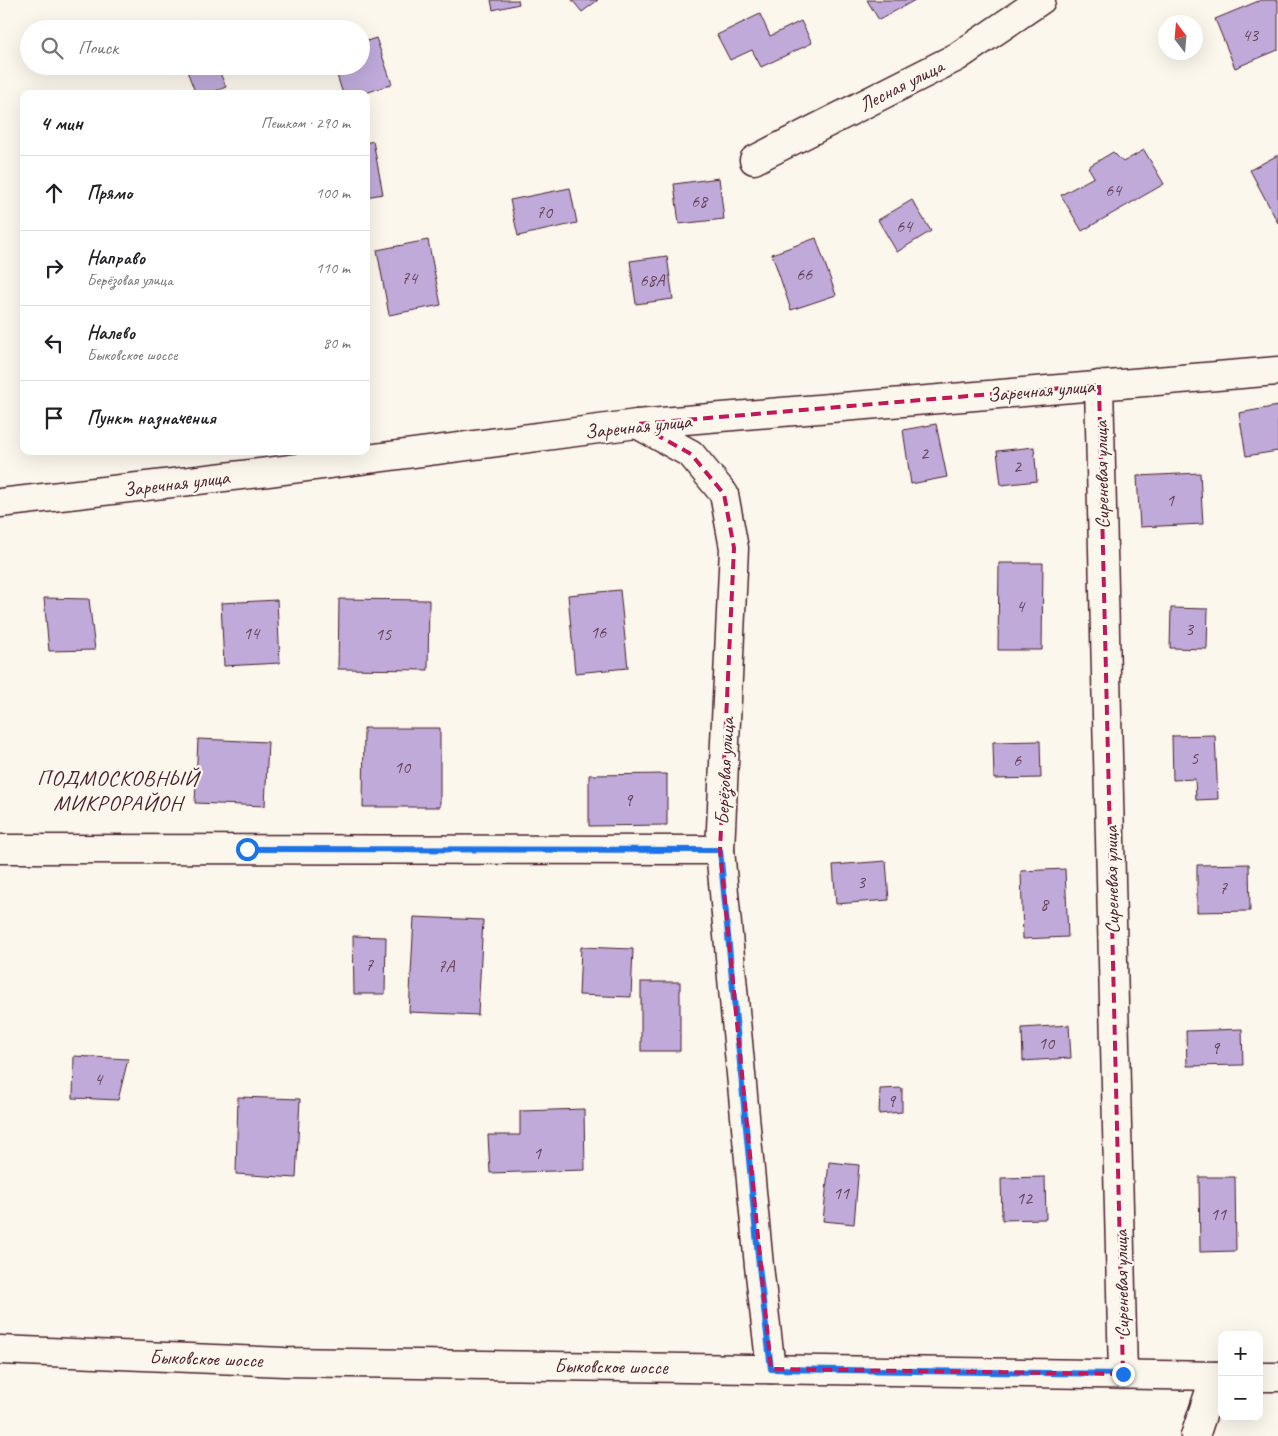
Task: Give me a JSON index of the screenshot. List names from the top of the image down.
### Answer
{
  "streets": {
    "street": [
      "Лесная улица",
      "Заречная улица",
      "Сиреневая улица",
      "Берёзовая улица",
      "Быковское шоссе"
    ]
  },
  "crossings": [
    ["Заречная улица", "Сиреневая улица"],
    ["Заречная улица", "Берёзовая улица"],
    ["Сиреневая улица", "Быковское шоссе"],
    ["Берёзовая улица", "Быковское шоссе"]
  ],
  "districts": ["ПОДМОСКОВНЫЙ МИКРОРАЙОН"],
  "house_numbers": [
    "43",
    "64",
    "68",
    "70",
    "64",
    "66",
    "74",
    "68А",
    "2",
    "2",
    "1",
    "4",
    "3",
    "16",
    "14",
    "15",
    "5",
    "6",
    "10",
    "9",
    "3",
    "7",
    "8",
    "7",
    "7А",
    "10",
    "9",
    "4",
    "9",
    "1",
    "11",
    "12",
    "11"
  ],
  "north": "top",
  "page": {
    "search": "Поиск",
    "heading": ["4 мин", "Пешком · 290 m"],
    "list": [
      ["Прямо", "100 m"],
      ["Направо", "Берёзовая улица", "110 m"],
      ["Налево", "Быковское шоссе", "80 m"],
      "Пункт назначения"
    ],
    "map_buttons": ["+", "−"]
  }
}
